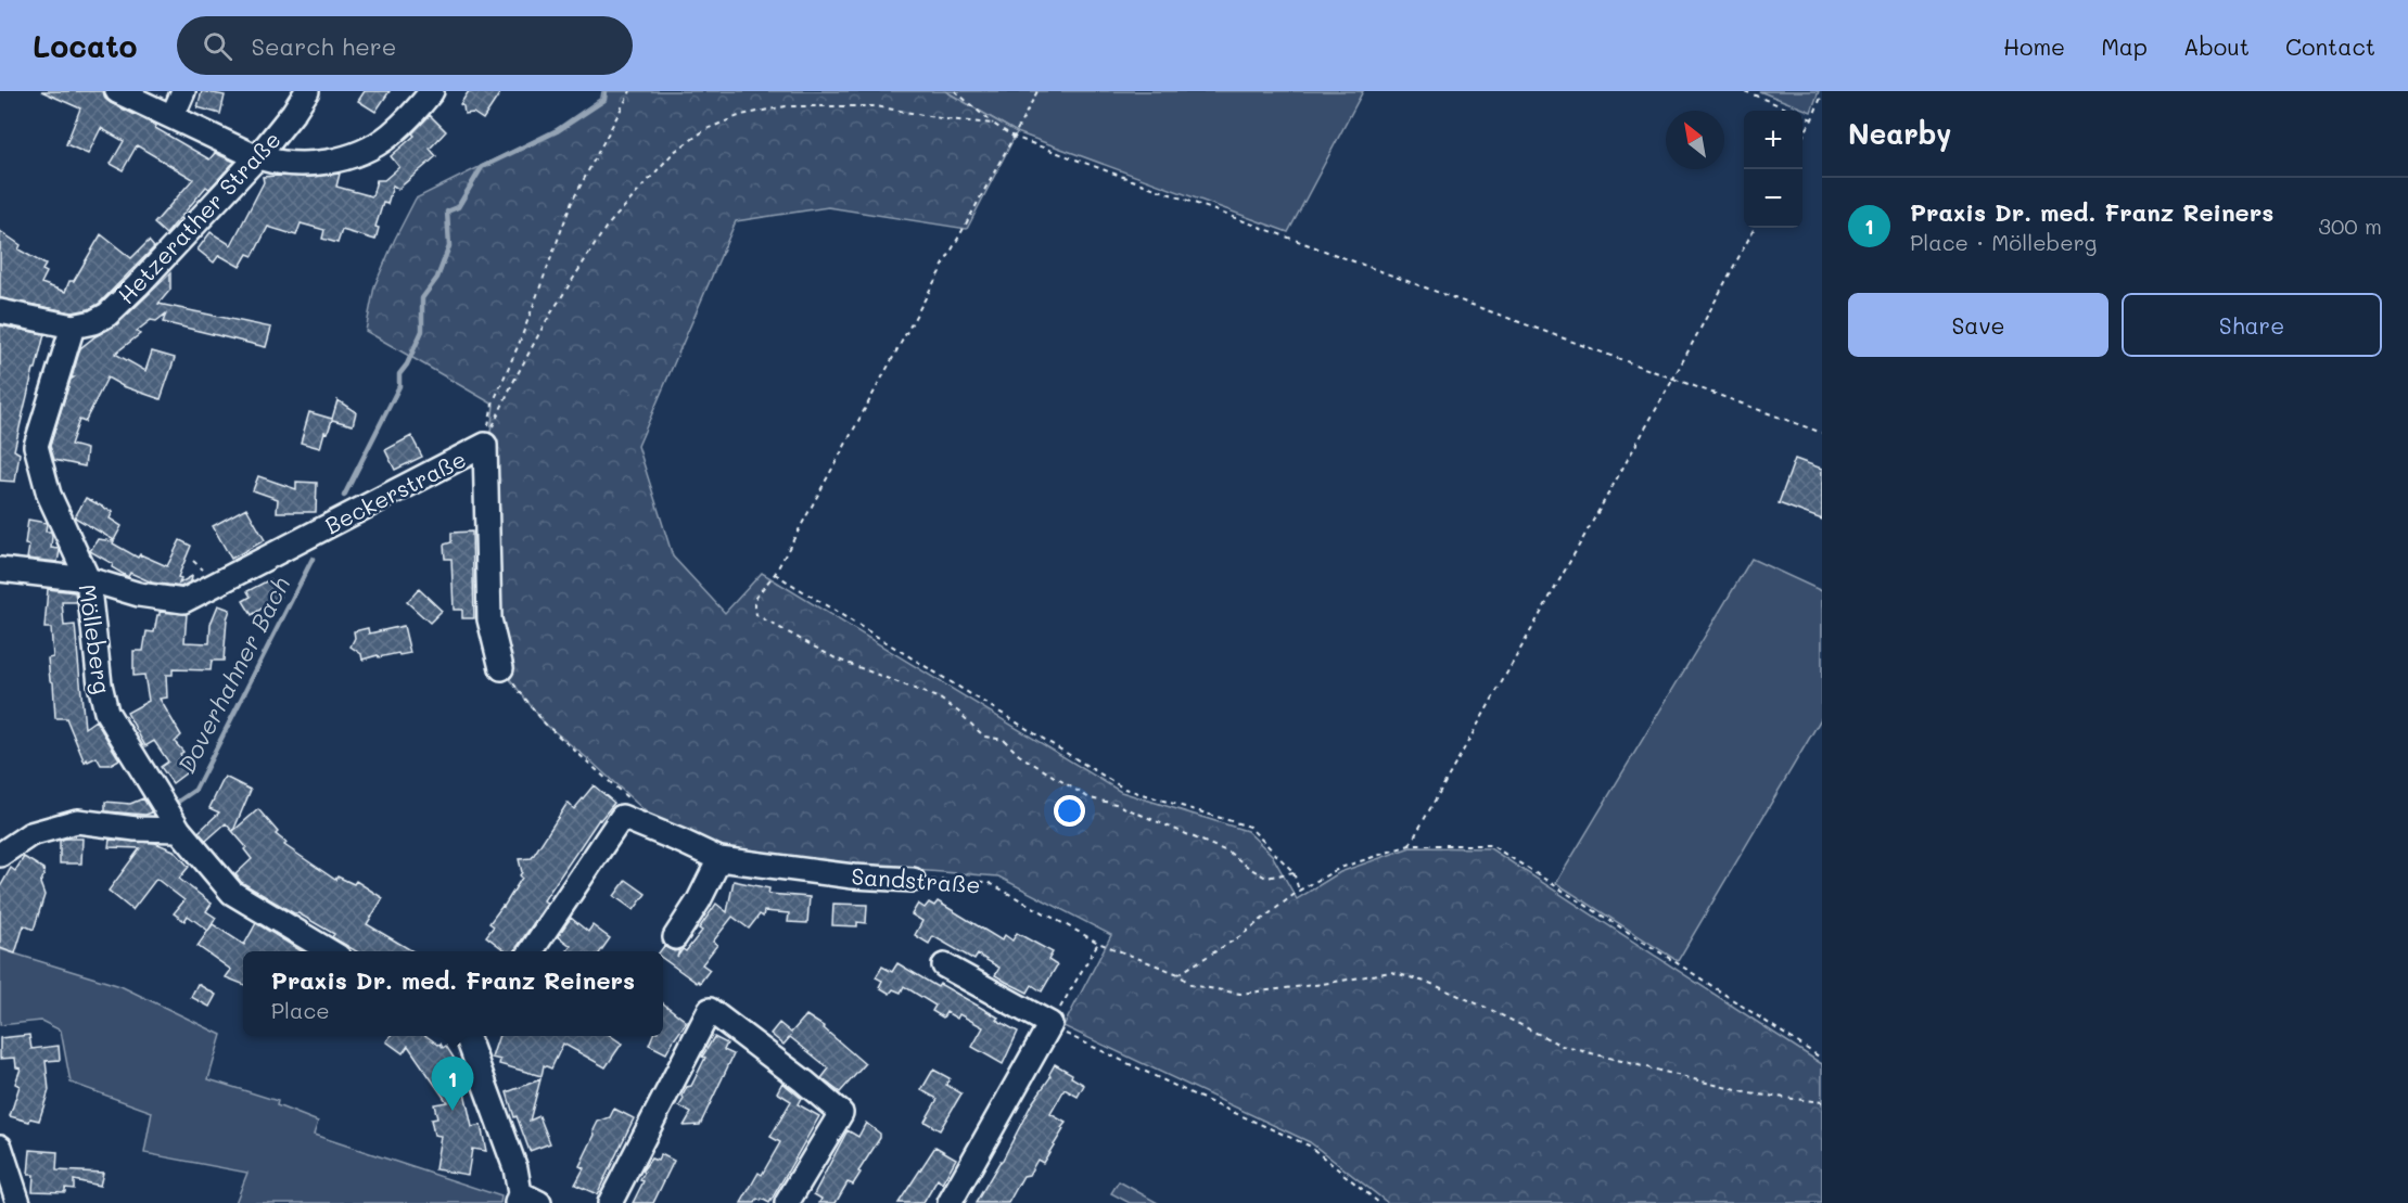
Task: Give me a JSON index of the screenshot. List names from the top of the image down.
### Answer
{
  "streets": {
    "street": [
      "Hetzerather Straße",
      "Beckerstraße",
      "Mölleberg",
      "Sandstraße"
    ]
  },
  "crossings": [
    ["Hetzerather Straße", "Mölleberg"],
    ["Beckerstraße", "Mölleberg"]
  ],
  "water": ["Doverhahner Bach"],
  "north": "top left",
  "page": {
    "header": "Locato",
    "search": "Search here",
    "nav": [
      "Home",
      "Map",
      "About",
      "Contact"
    ],
    "heading": "Nearby",
    "map_buttons": ["+", "−"],
    "list": [
      {
        "mark": "1",
        "name": "Praxis Dr. med. Franz Reiners",
        "note": "Place · Mölleberg",
        "value": "300 m"
      }
    ],
    "buttons": ["Save", "Share"],
    "popup": ["Praxis Dr. med. Franz Reiners", "Place"],
    "pins": "1"
  }
}
